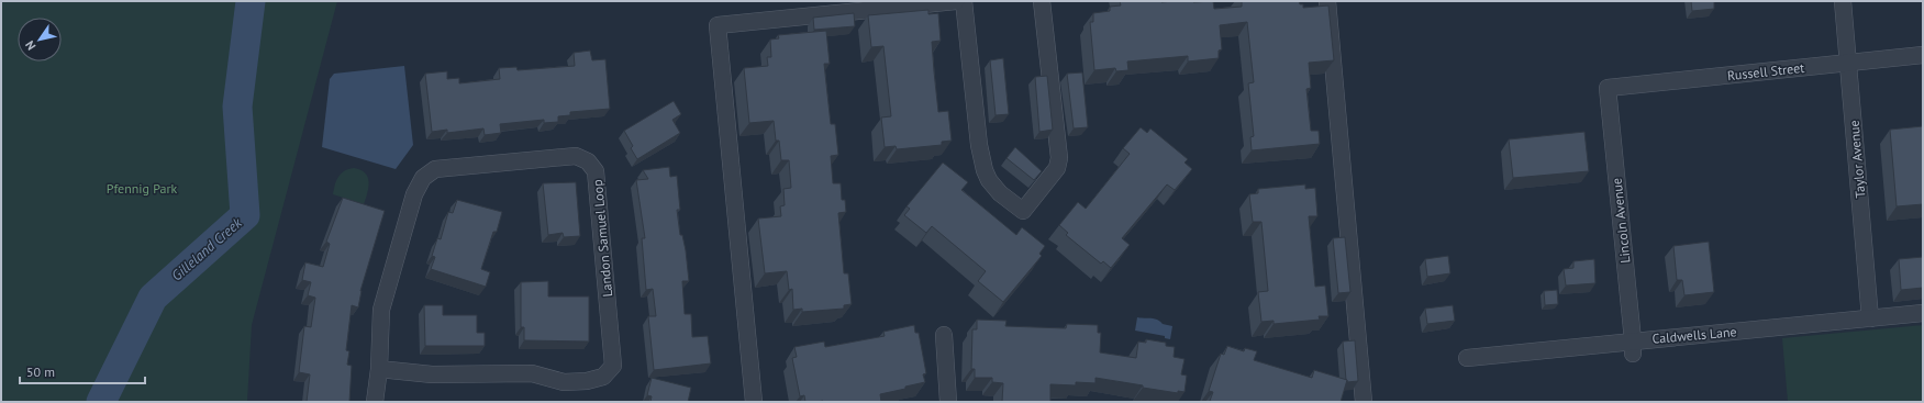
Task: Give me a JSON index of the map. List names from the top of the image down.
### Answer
{
  "streets": {
    "street": [
      "Russell Street",
      "Taylor Avenue",
      "Lincoln Avenue",
      "Landon Samuel Loop",
      "Caldwells Lane"
    ]
  },
  "crossings": [
    ["Russell Street", "Taylor Avenue"],
    ["Russell Street", "Lincoln Avenue"],
    ["Taylor Avenue", "Caldwells Lane"],
    ["Lincoln Avenue", "Caldwells Lane"]
  ],
  "water": ["Gilleland Creek"],
  "parks": ["Pfennig Park"],
  "scale_bar": "50 m",
  "north": "bottom left"
}
